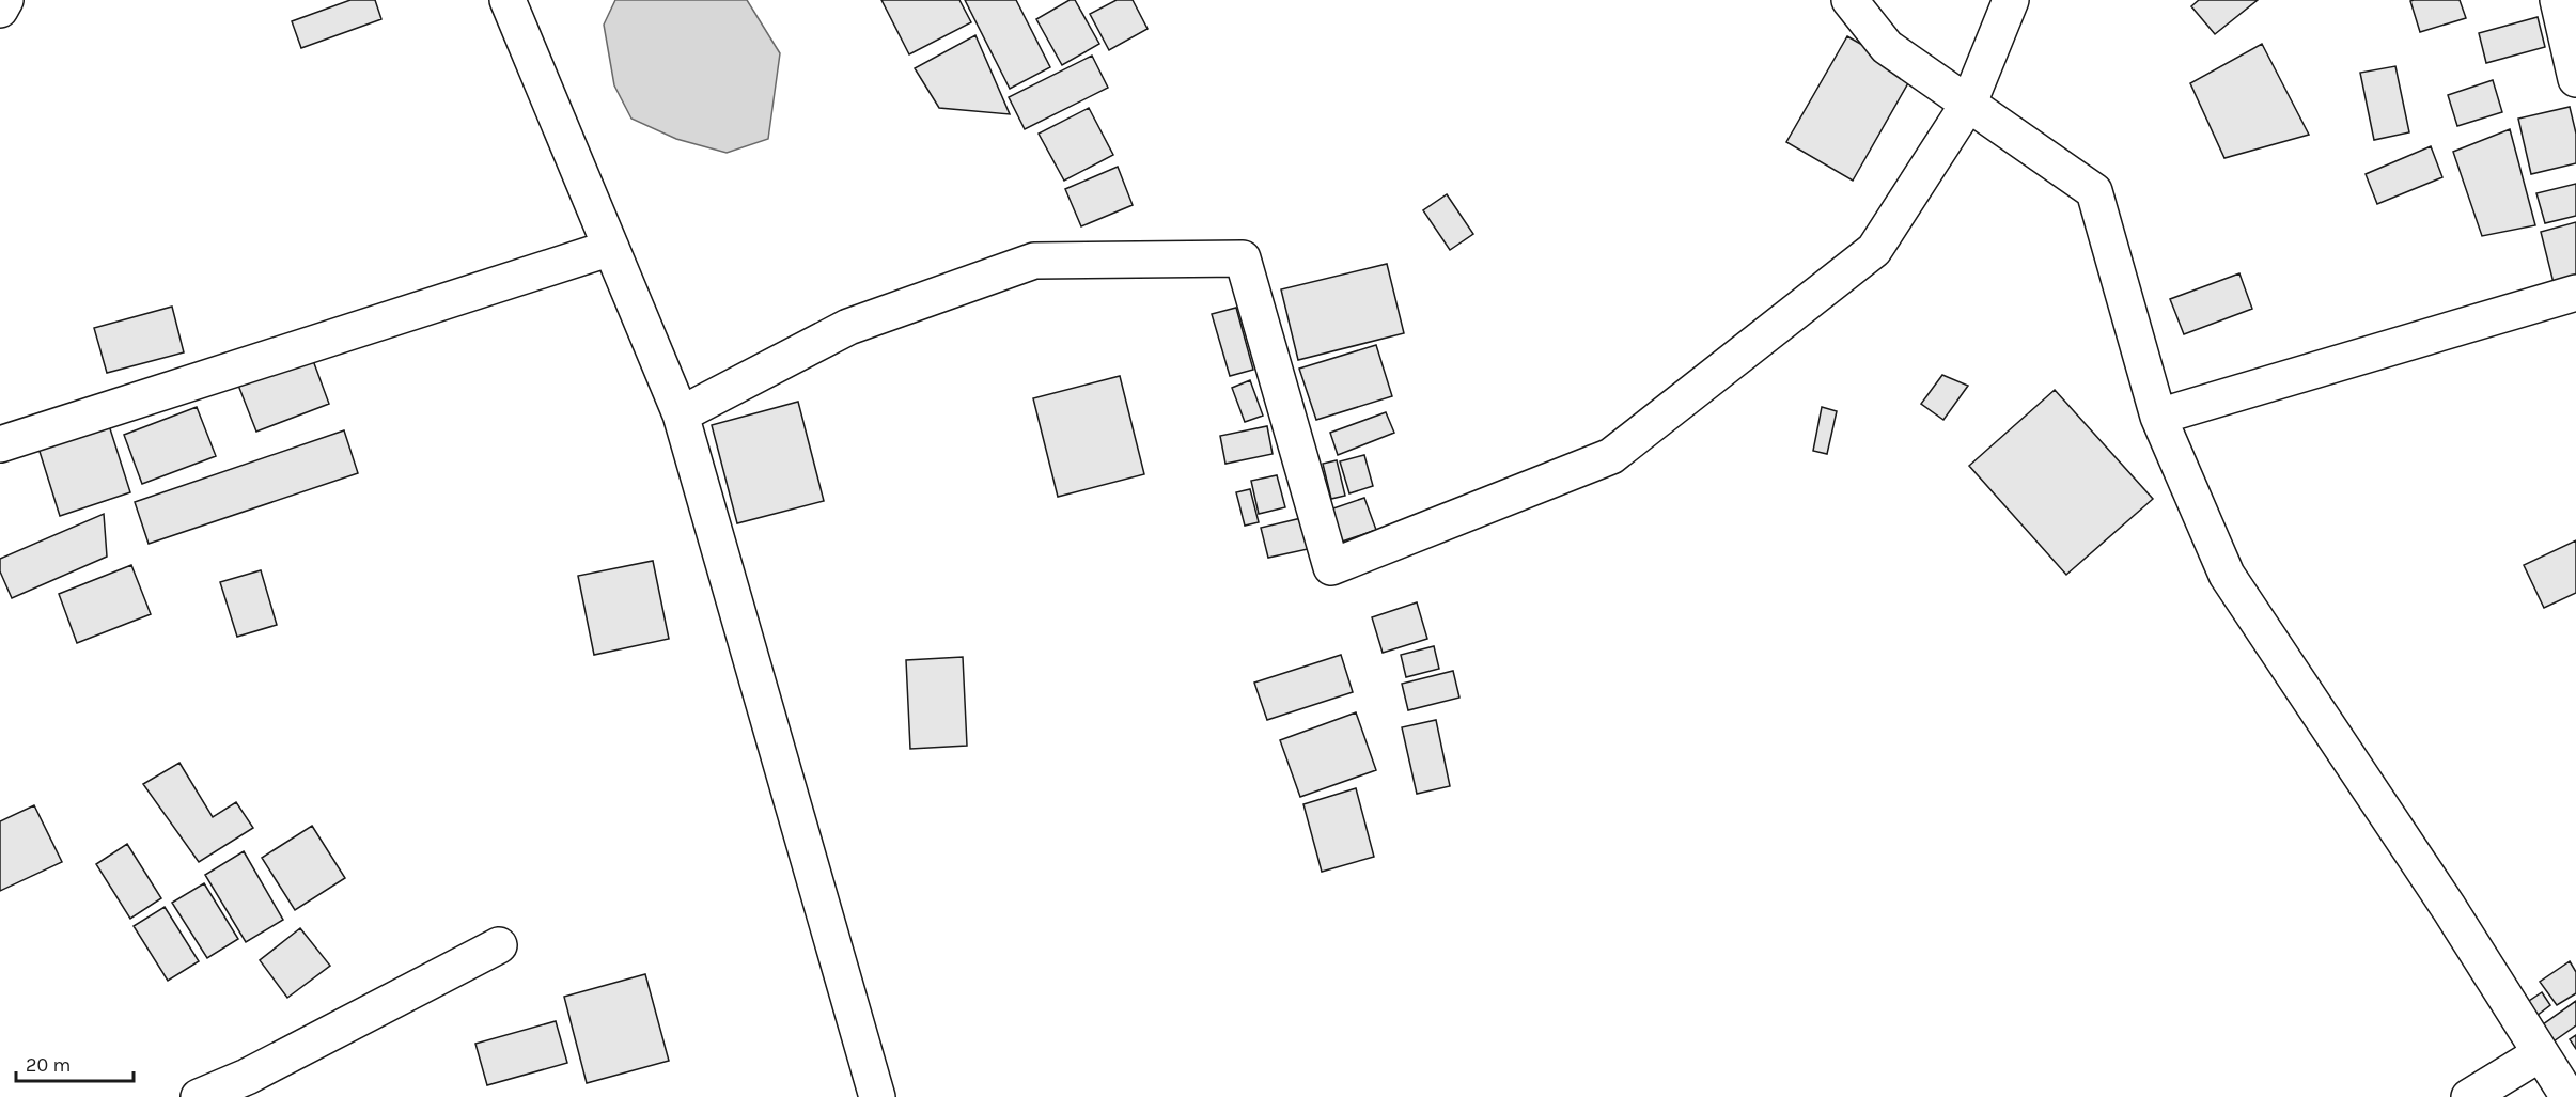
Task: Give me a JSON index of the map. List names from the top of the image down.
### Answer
{
  "scale_bar": "20 m"
}
